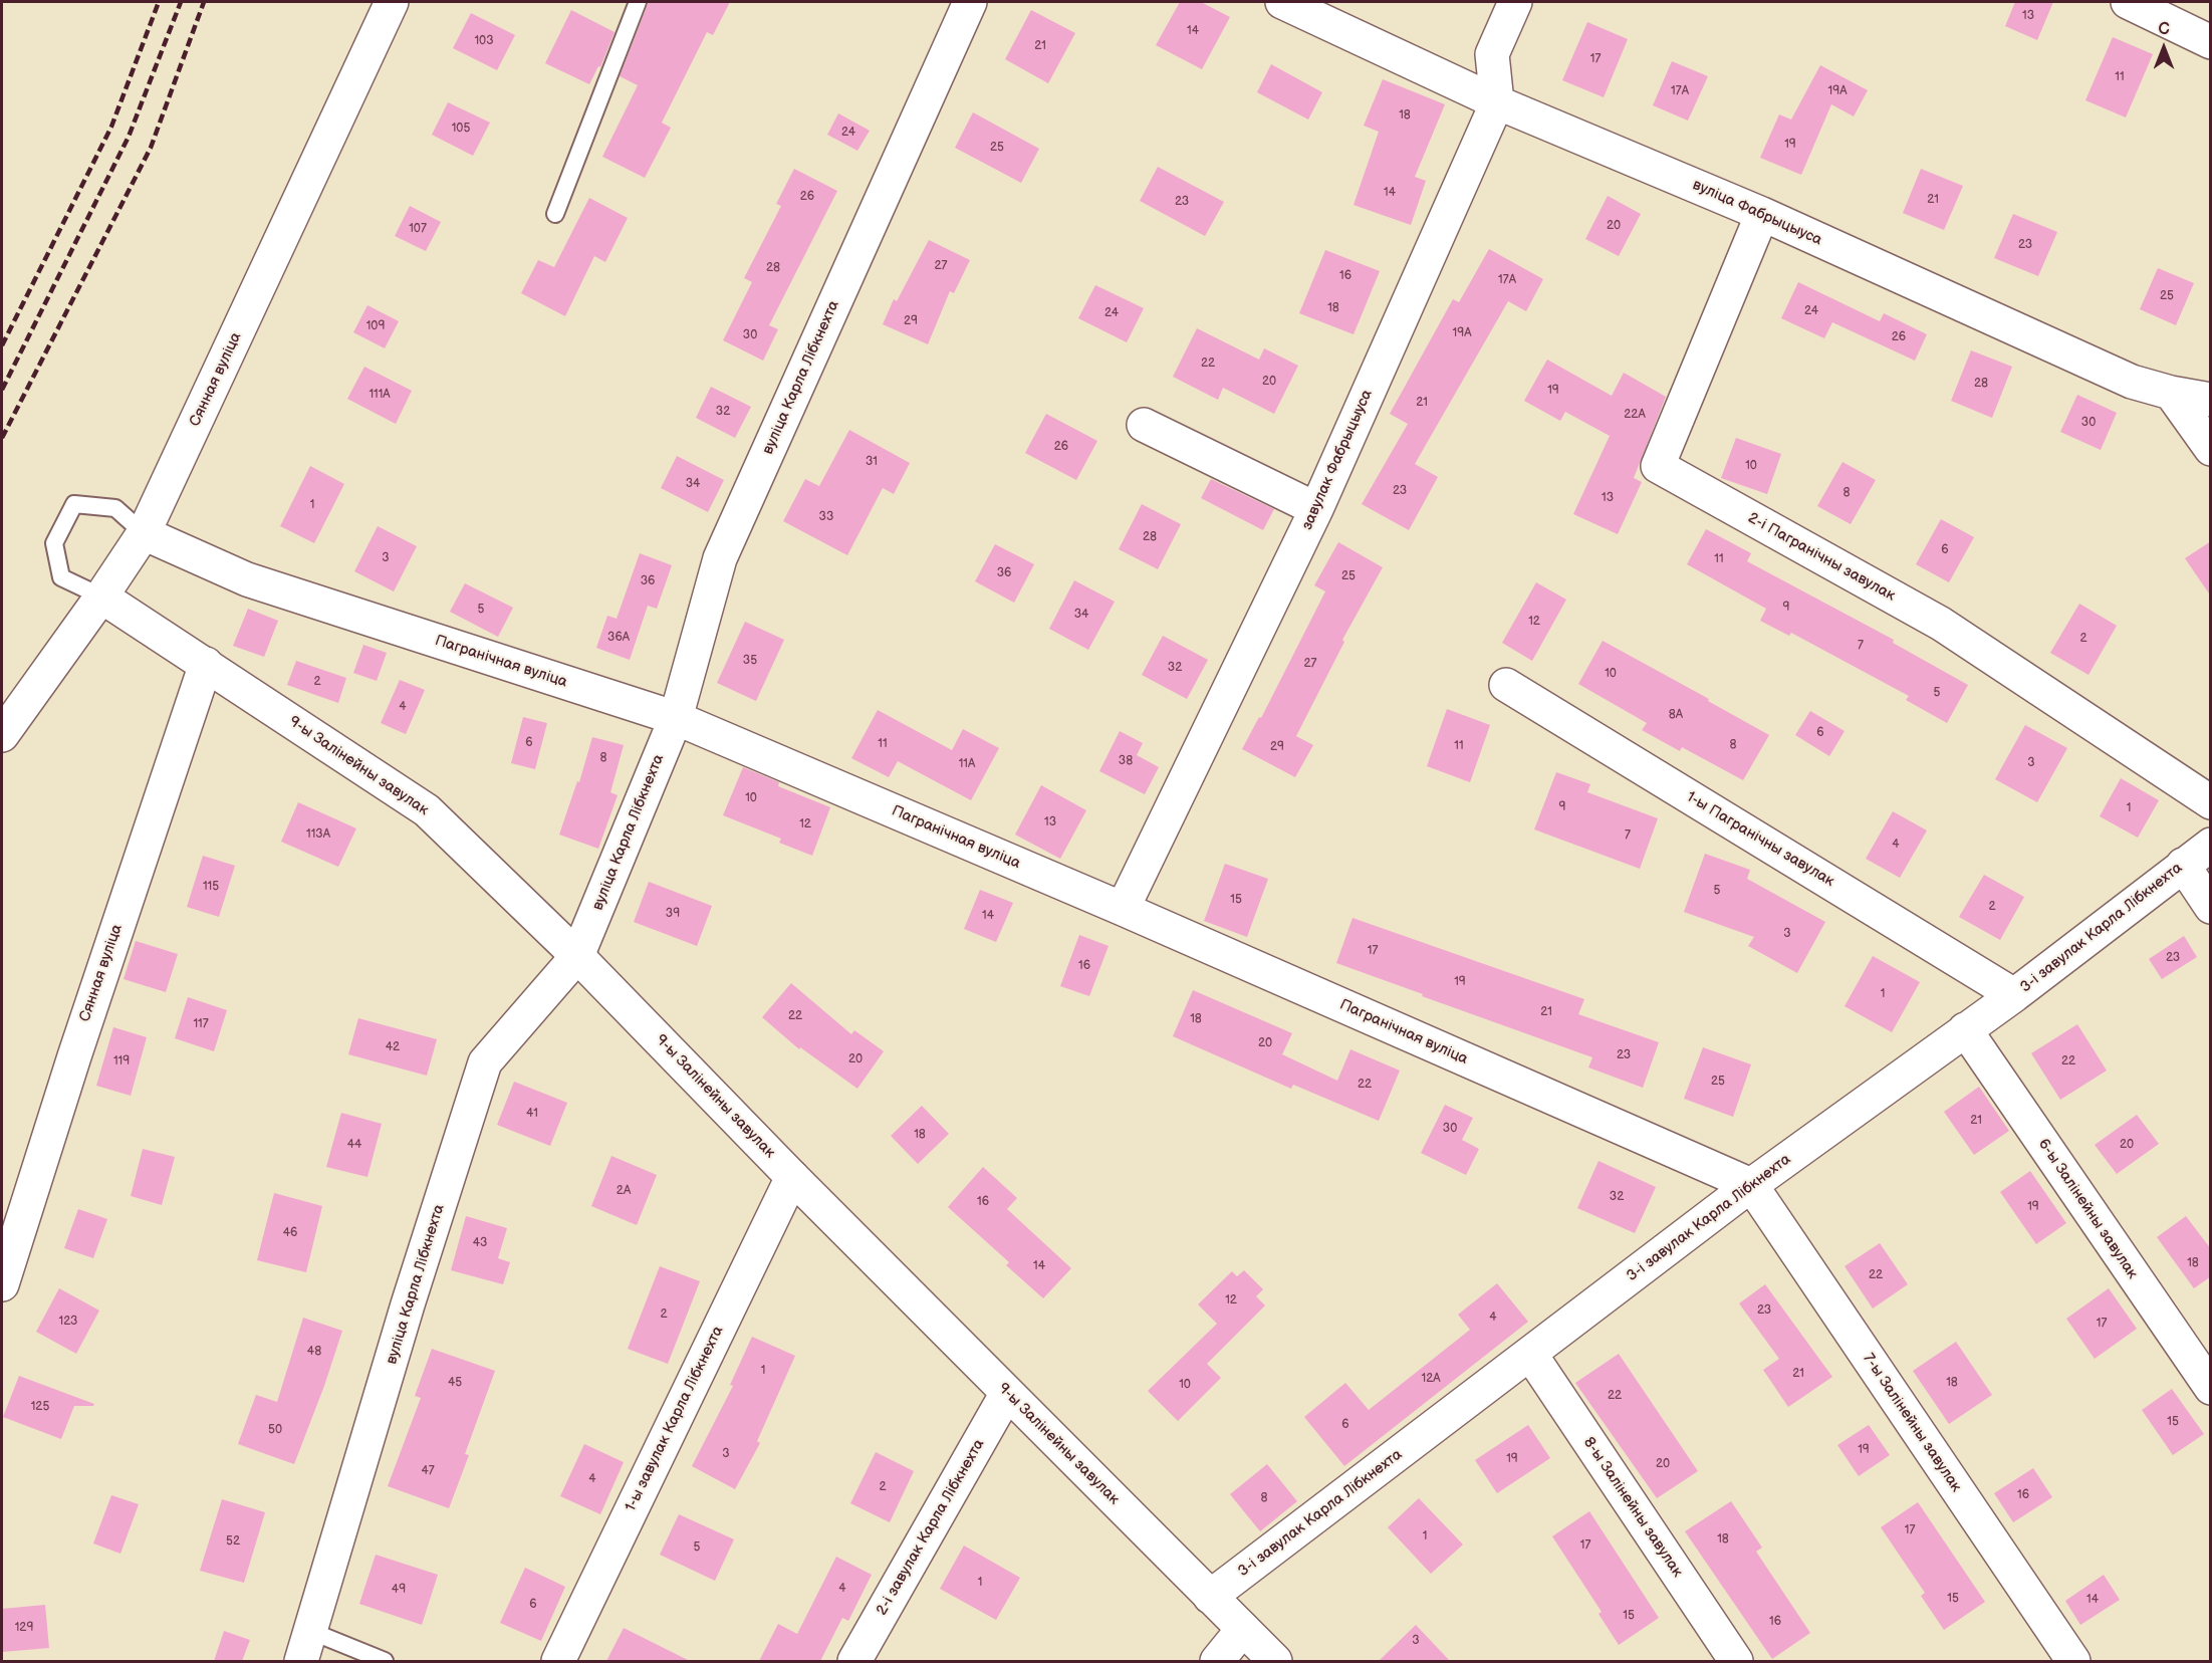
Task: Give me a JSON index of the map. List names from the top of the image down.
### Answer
{
  "streets": {
    "street": [
      "вуліца Фабрыцыуса",
      "вуліца Карла Лібкнехта",
      "Сянная вуліца",
      "завулак Фабрыцыуса",
      "2-і Пагранічны завулак",
      "Пагранічная вуліца",
      "9-ы Залінейны завулак",
      "1-ы Пагранічны завулак",
      "3-і завулак Карла Лібкнехта",
      "6-ы Залінейны завулак",
      "1-ы завулак Карла Лібкнехта",
      "7-ы Залінейны завулак",
      "8-ы Залінейны завулак",
      "2-і завулак Карла Лібкнехта"
    ]
  },
  "crossings": [
    ["вуліца Фабрыцыуса", "завулак Фабрыцыуса"],
    ["вуліца Фабрыцыуса", "2-і Пагранічны завулак"],
    ["вуліца Карла Лібкнехта", "Пагранічная вуліца"],
    ["вуліца Карла Лібкнехта", "9-ы Залінейны завулак"],
    ["Сянная вуліца", "Пагранічная вуліца"],
    ["Сянная вуліца", "9-ы Залінейны завулак"],
    ["завулак Фабрыцыуса", "Пагранічная вуліца"],
    ["Пагранічная вуліца", "9-ы Залінейны завулак"],
    ["Пагранічная вуліца", "3-і завулак Карла Лібкнехта"],
    ["Пагранічная вуліца", "7-ы Залінейны завулак"],
    ["9-ы Залінейны завулак", "3-і завулак Карла Лібкнехта"],
    ["9-ы Залінейны завулак", "1-ы завулак Карла Лібкнехта"],
    ["9-ы Залінейны завулак", "2-і завулак Карла Лібкнехта"],
    ["1-ы Пагранічны завулак", "3-і завулак Карла Лібкнехта"],
    ["3-і завулак Карла Лібкнехта", "6-ы Залінейны завулак"],
    ["3-і завулак Карла Лібкнехта", "7-ы Залінейны завулак"],
    ["3-і завулак Карла Лібкнехта", "8-ы Залінейны завулак"]
  ],
  "house_numbers": [
    "13",
    "14",
    "103",
    "21",
    "17",
    "11",
    "17А",
    "19А",
    "18",
    "105",
    "24",
    "19",
    "25",
    "14",
    "26",
    "21",
    "23",
    "20",
    "107",
    "23",
    "27",
    "28",
    "16",
    "17А",
    "25",
    "18",
    "24",
    "24",
    "29",
    "109",
    "19А",
    "30",
    "26",
    "22",
    "20",
    "28",
    "19",
    "111А",
    "21",
    "32",
    "22А",
    "30",
    "26",
    "31",
    "10",
    "34",
    "23",
    "8",
    "13",
    "1",
    "33",
    "28",
    "6",
    "3",
    "11",
    "36",
    "25",
    "36",
    "9",
    "5",
    "34",
    "12",
    "36А",
    "2",
    "7",
    "35",
    "27",
    "32",
    "10",
    "2",
    "5",
    "4",
    "8А",
    "6",
    "6",
    "11",
    "8",
    "11",
    "29",
    "8",
    "38",
    "3",
    "11А",
    "10",
    "9",
    "1",
    "13",
    "12",
    "113А",
    "7",
    "4",
    "115",
    "5",
    "15",
    "2",
    "39",
    "14",
    "3",
    "17",
    "23",
    "16",
    "19",
    "1",
    "21",
    "22",
    "18",
    "117",
    "20",
    "42",
    "23",
    "20",
    "119",
    "22",
    "25",
    "22",
    "41",
    "21",
    "30",
    "18",
    "44",
    "20",
    "2А",
    "32",
    "16",
    "19",
    "46",
    "43",
    "18",
    "14",
    "22",
    "12",
    "23",
    "2",
    "4",
    "123",
    "17",
    "48",
    "1",
    "21",
    "12А",
    "45",
    "18",
    "10",
    "22",
    "125",
    "15",
    "6",
    "50",
    "19",
    "3",
    "19",
    "20",
    "47",
    "4",
    "2",
    "16",
    "8",
    "17",
    "1",
    "18",
    "52",
    "17",
    "5",
    "1",
    "4",
    "49",
    "15",
    "14",
    "6",
    "15",
    "16",
    "129",
    "3"
  ],
  "north": "top"
}
